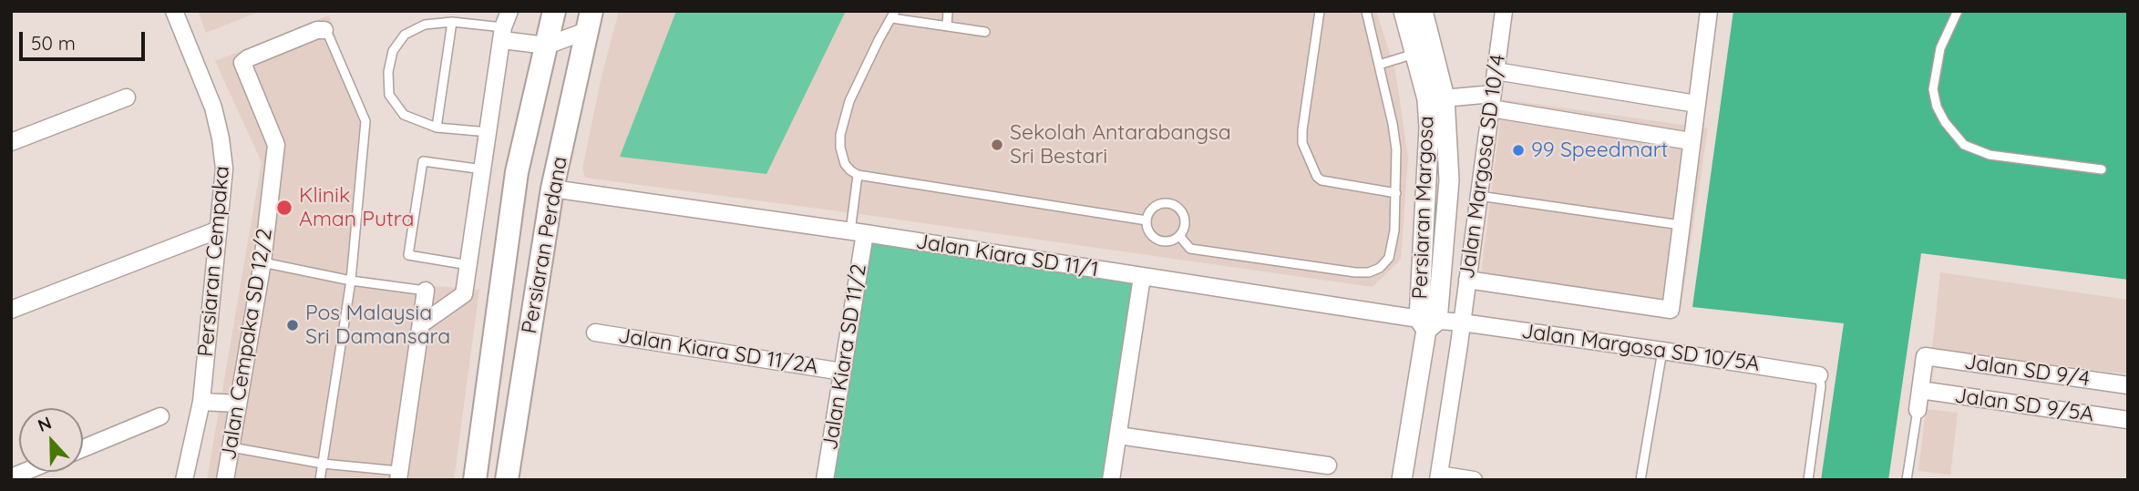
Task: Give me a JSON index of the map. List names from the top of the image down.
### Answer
{
  "streets": {
    "main road": ["Persiaran Perdana"],
    "street": [
      "Jalan Margosa SD 10/4",
      "Persiaran Margosa",
      "Jalan Kiara SD 11/1",
      "Persiaran Cempaka",
      "Jalan Cempaka SD 12/2",
      "Jalan Margosa SD 10/5A",
      "Jalan Kiara SD 11/2A",
      "Jalan Kiara SD 11/2",
      "Jalan SD 9/4",
      "Jalan SD 9/5A"
    ]
  },
  "crossings": [
    ["Jalan Margosa SD 10/4", "Jalan Kiara SD 11/1"],
    ["Jalan Margosa SD 10/4", "Jalan Margosa SD 10/5A"],
    ["Persiaran Margosa", "Jalan Kiara SD 11/1"],
    ["Persiaran Perdana", "Jalan Kiara SD 11/1"],
    ["Jalan Kiara SD 11/1", "Jalan Margosa SD 10/5A"],
    ["Jalan Kiara SD 11/1", "Jalan Kiara SD 11/2"],
    ["Jalan Kiara SD 11/2A", "Jalan Kiara SD 11/2"],
    ["Jalan SD 9/4", "Jalan SD 9/5A"]
  ],
  "places": [
    "Sekolah Antarabangsa Sri Bestari",
    "99 Speedmart",
    "Klinik Aman Putra",
    "Pos Malaysia Sri Damansara"
  ],
  "scale_bar": "50 m",
  "north": "top"
}
